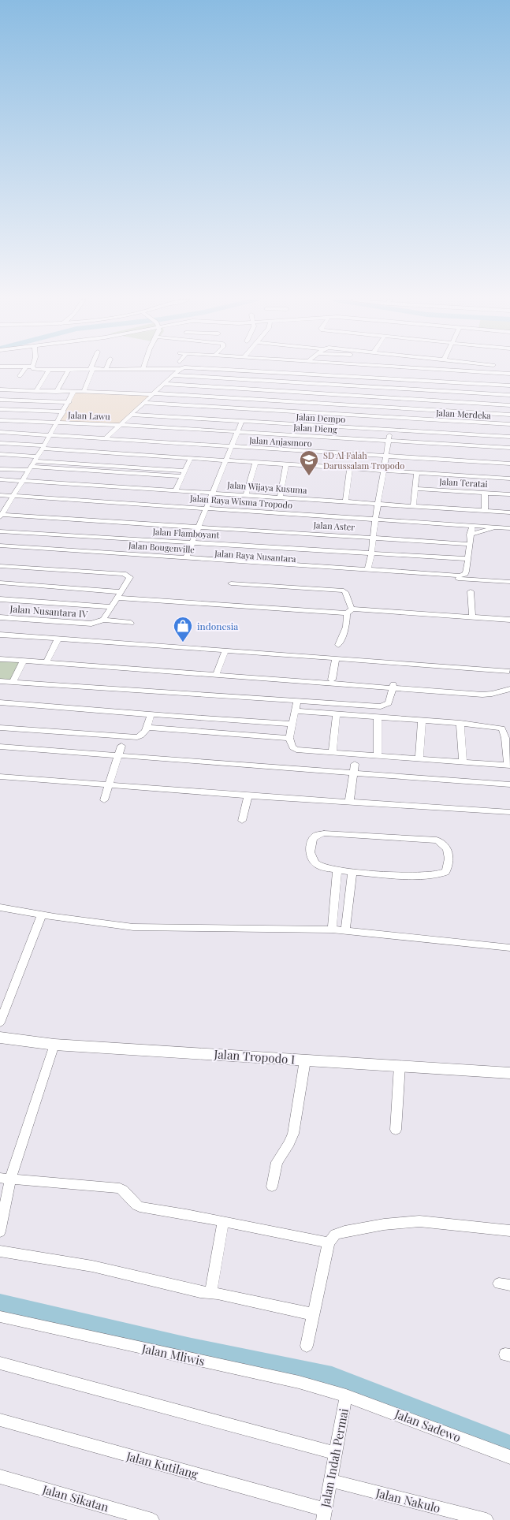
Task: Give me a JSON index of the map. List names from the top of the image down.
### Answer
{
  "streets": {
    "street": [
      "Jalan Merdeka",
      "Jalan Lawu",
      "Jalan Dempo",
      "Jalan Dieng",
      "Jalan Anjasmoro",
      "Jalan Teratai",
      "Jalan Wijaya Kusuma",
      "Jalan Raya Wisma Tropodo",
      "Jalan Aster",
      "Jalan Flamboyant",
      "Jalan Bougenville",
      "Jalan Raya Nusantara",
      "Jalan Nusantara IV",
      "Jalan Tropodo I",
      "Jalan Mliwis",
      "Jalan Sadewo",
      "Jalan Indah Permai",
      "Jalan Kutilang",
      "Jalan Sikatan",
      "Jalan Nakulo"
    ]
  },
  "crossings": [
    ["Jalan Lawu", "Jalan Dieng"],
    ["Jalan Flamboyant", "Jalan Bougenville"],
    ["Jalan Bougenville", "Jalan Raya Nusantara"],
    ["Jalan Mliwis", "Jalan Sadewo"],
    ["Jalan Mliwis", "Jalan Indah Permai"],
    ["Jalan Sadewo", "Jalan Indah Permai"],
    ["Jalan Indah Permai", "Jalan Kutilang"],
    ["Jalan Indah Permai", "Jalan Nakulo"]
  ],
  "places": {
    "school or university": ["SD Al Falah Darussalam Tropodo"],
    "shop": ["indonesia"]
  }
}
